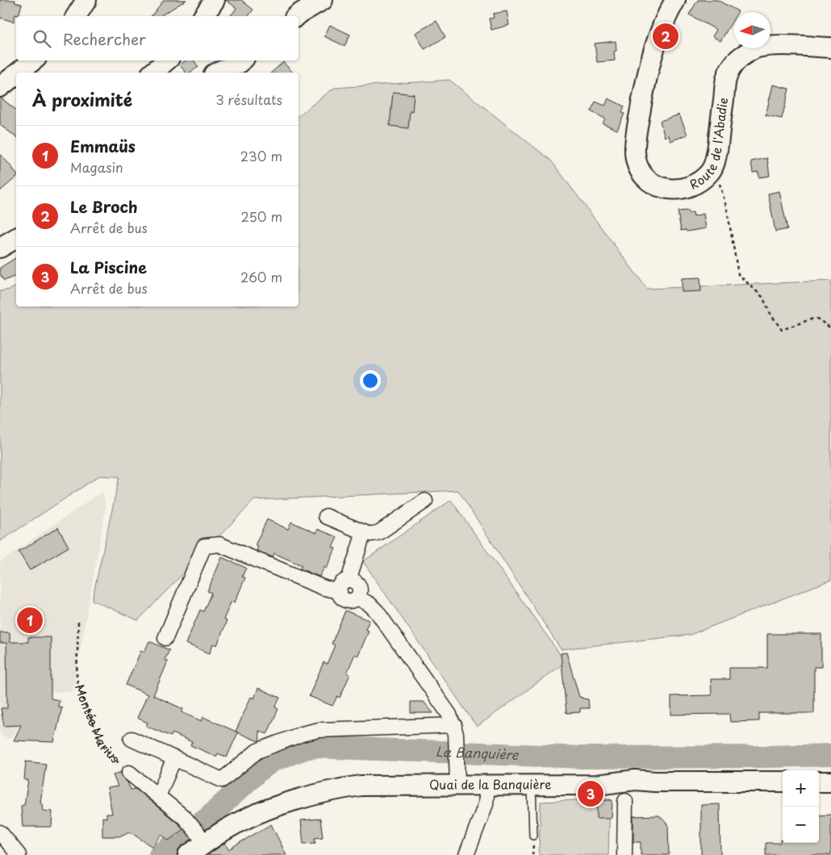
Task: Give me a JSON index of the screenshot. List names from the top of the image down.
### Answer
{
  "streets": {
    "street": ["Route de l'Abadie", "Montée Marius", "Quai de la Banquière"]
  },
  "crossings": [
    ["Montée Marius", "Quai de la Banquière"]
  ],
  "water": ["La Banquière"],
  "north": "left",
  "page": {
    "search": "Rechercher",
    "pins": ["2", "1", "3"],
    "heading": ["À proximité", "3 résultats"],
    "list": [
      {
        "mark": "1",
        "name": "Emmaüs",
        "note": "Magasin",
        "value": "230 m"
      },
      {
        "mark": "2",
        "name": "Le Broch",
        "note": "Arrêt de bus",
        "value": "250 m"
      },
      {
        "mark": "3",
        "name": "La Piscine",
        "note": "Arrêt de bus",
        "value": "260 m"
      }
    ],
    "map_buttons": ["+", "−"]
  }
}
